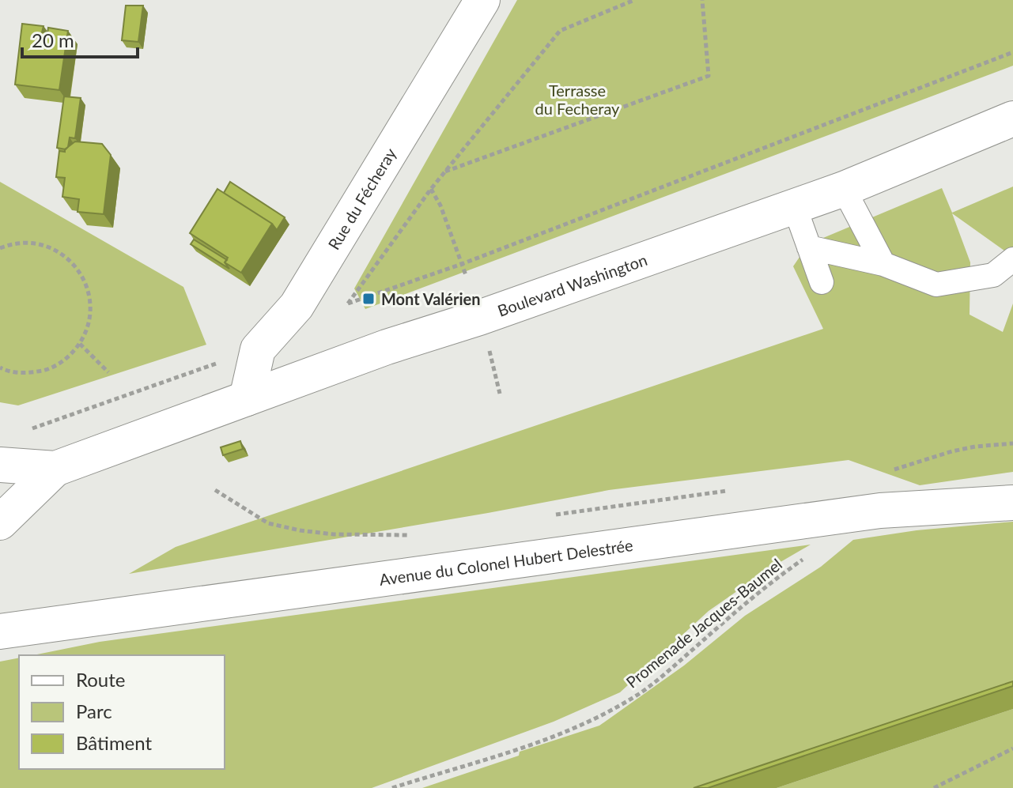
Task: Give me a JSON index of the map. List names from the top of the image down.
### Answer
{
  "streets": {
    "street": ["Rue du Fécheray", "Boulevard Washington", "Avenue du Colonel Hubert Delestrée"],
    "path": ["Promenade Jacques-Baumel"]
  },
  "crossings": [
    ["Rue du Fécheray", "Boulevard Washington"]
  ],
  "parks": ["Terrasse du Fecheray"],
  "places": {
    "transit": ["Mont Valérien"]
  },
  "legend": ["Route", "Parc", "Bâtiment"],
  "scale_bar": "20 m"
}
